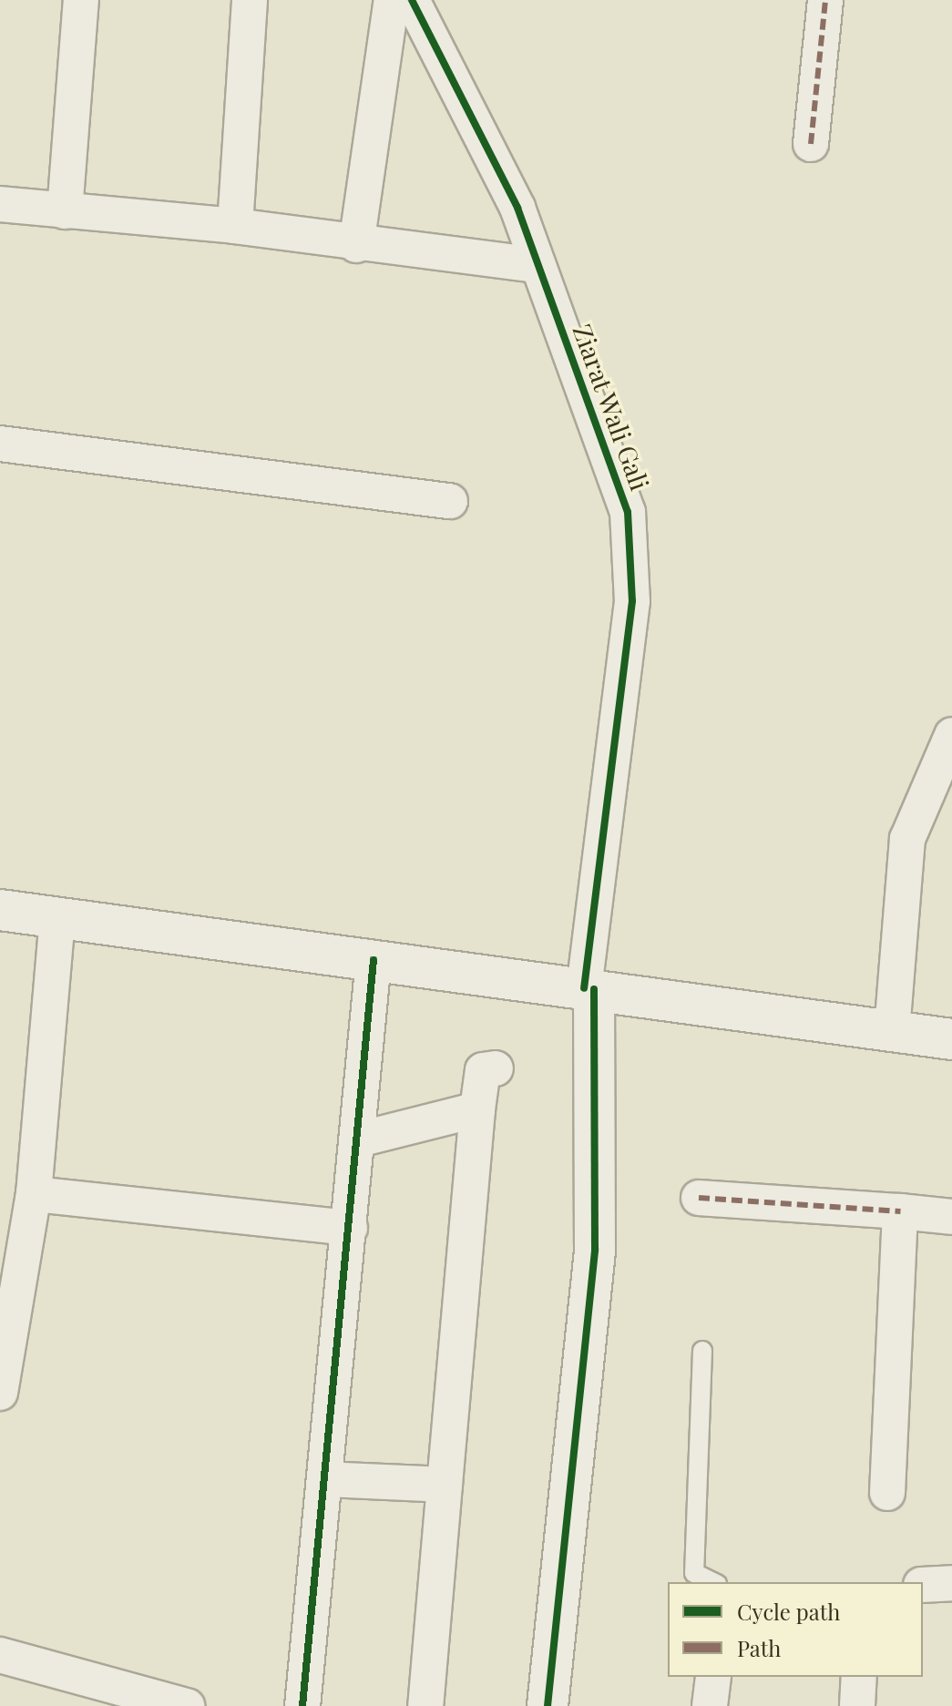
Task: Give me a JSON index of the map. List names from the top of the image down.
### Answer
{
  "streets": {
    "street": ["Ziarat Wali Gali"]
  },
  "legend": ["Cycle path", "Path"]
}
